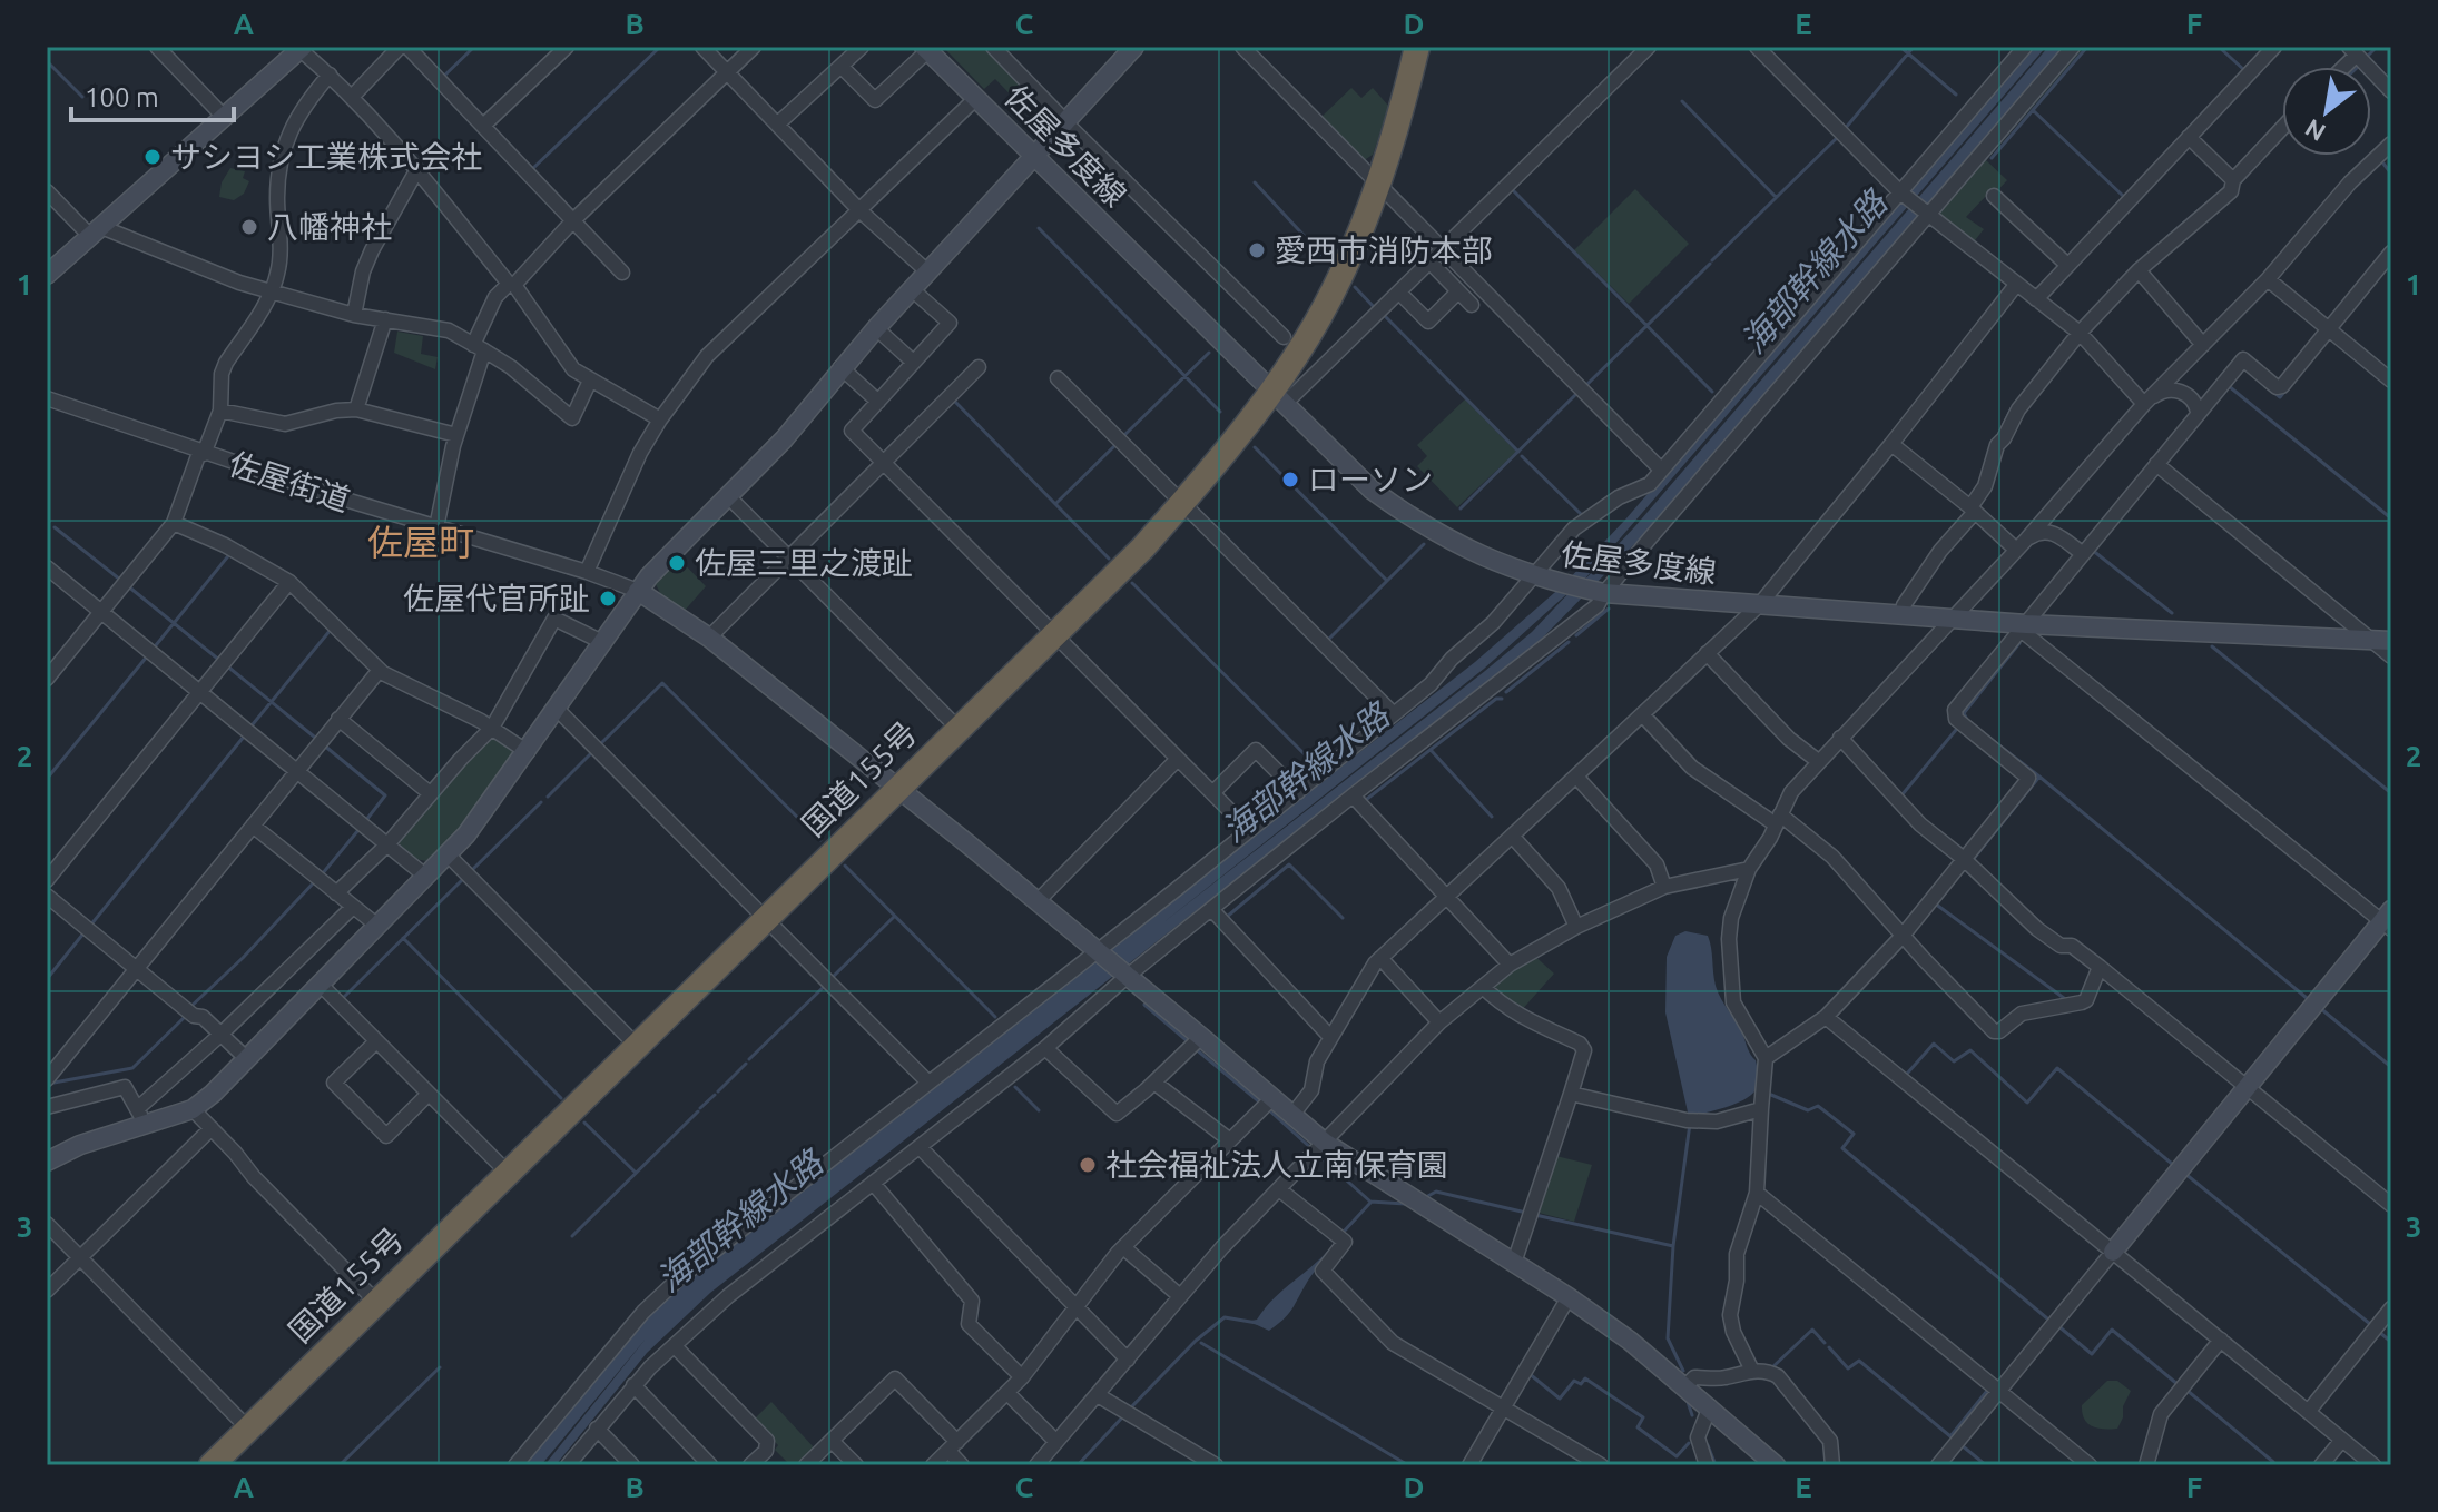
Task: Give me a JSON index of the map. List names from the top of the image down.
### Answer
{
  "streets": {
    "highway": ["国道155号"],
    "street": ["佐屋多度線", "佐屋街道"]
  },
  "crossings": [
    ["佐屋多度線", "国道155号"]
  ],
  "districts": ["佐屋町"],
  "water": ["海部幹線水路"],
  "places": [
    "サシヨシ工業株式会社",
    "八幡神社",
    "愛西市消防本部",
    "ローソン",
    "佐屋三里之渡趾",
    "佐屋代官所趾",
    "社会福祉法人立南保育園"
  ],
  "scale_bar": "100 m",
  "north": "bottom left",
  "grid": {
    "columns": [
      "A",
      "B",
      "C",
      "D",
      "E",
      "F"
    ],
    "rows": ["1", "2", "3"]
  }
}
